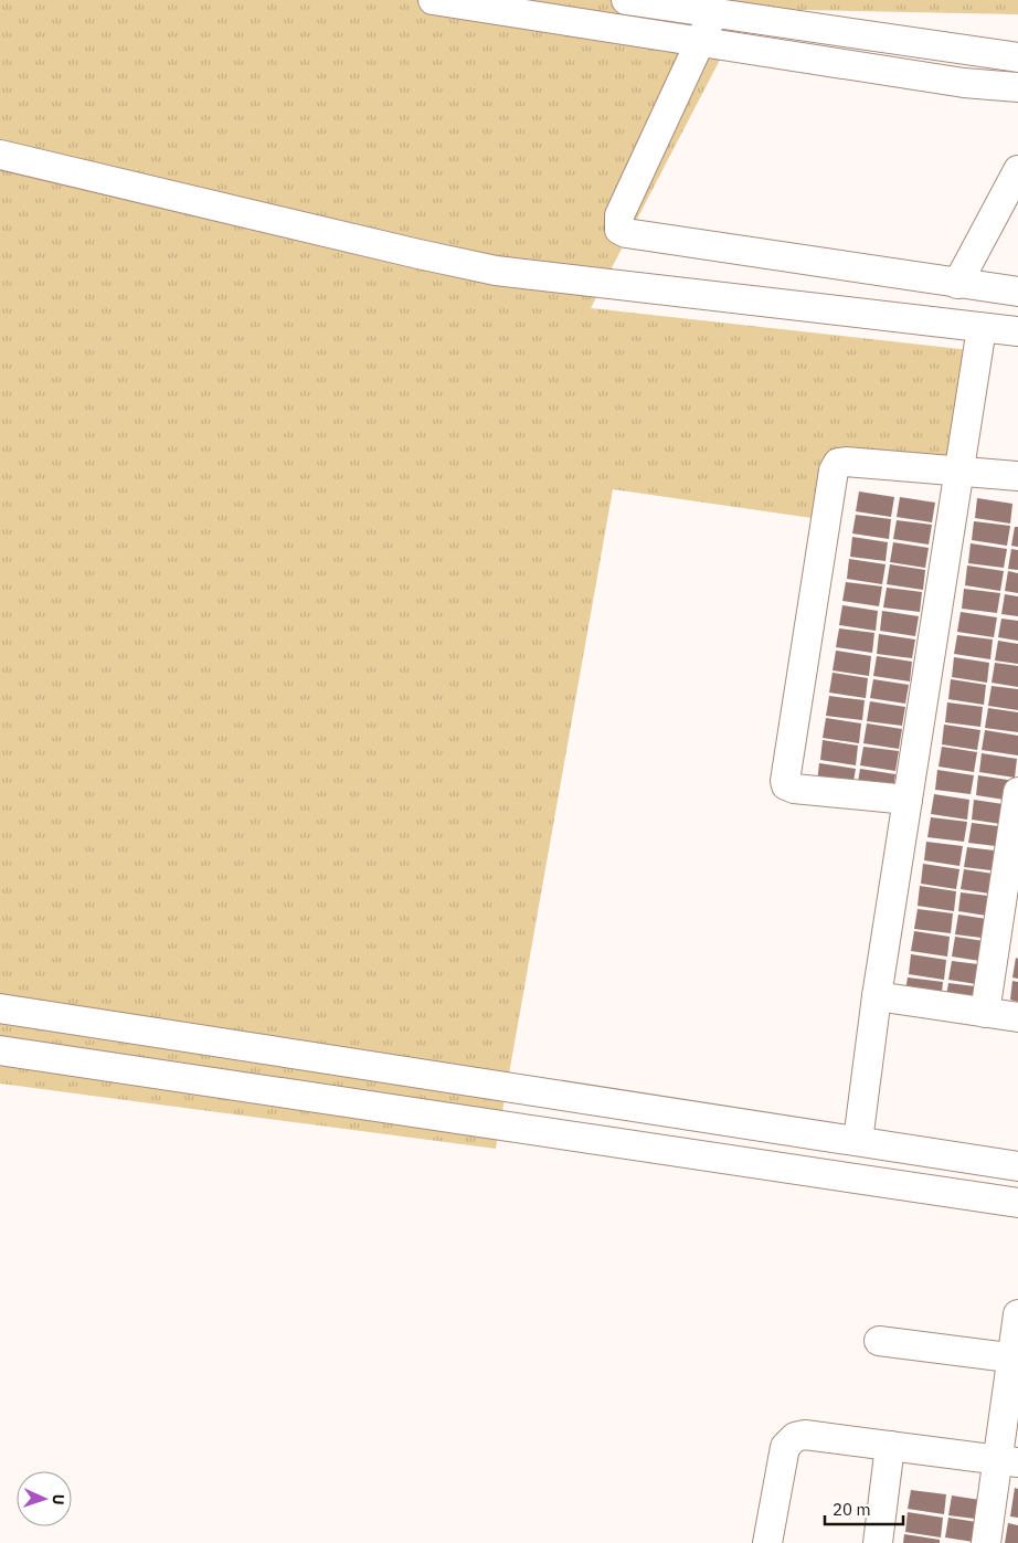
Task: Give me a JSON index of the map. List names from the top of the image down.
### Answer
{
  "scale_bar": "20 m",
  "north": "right"
}
